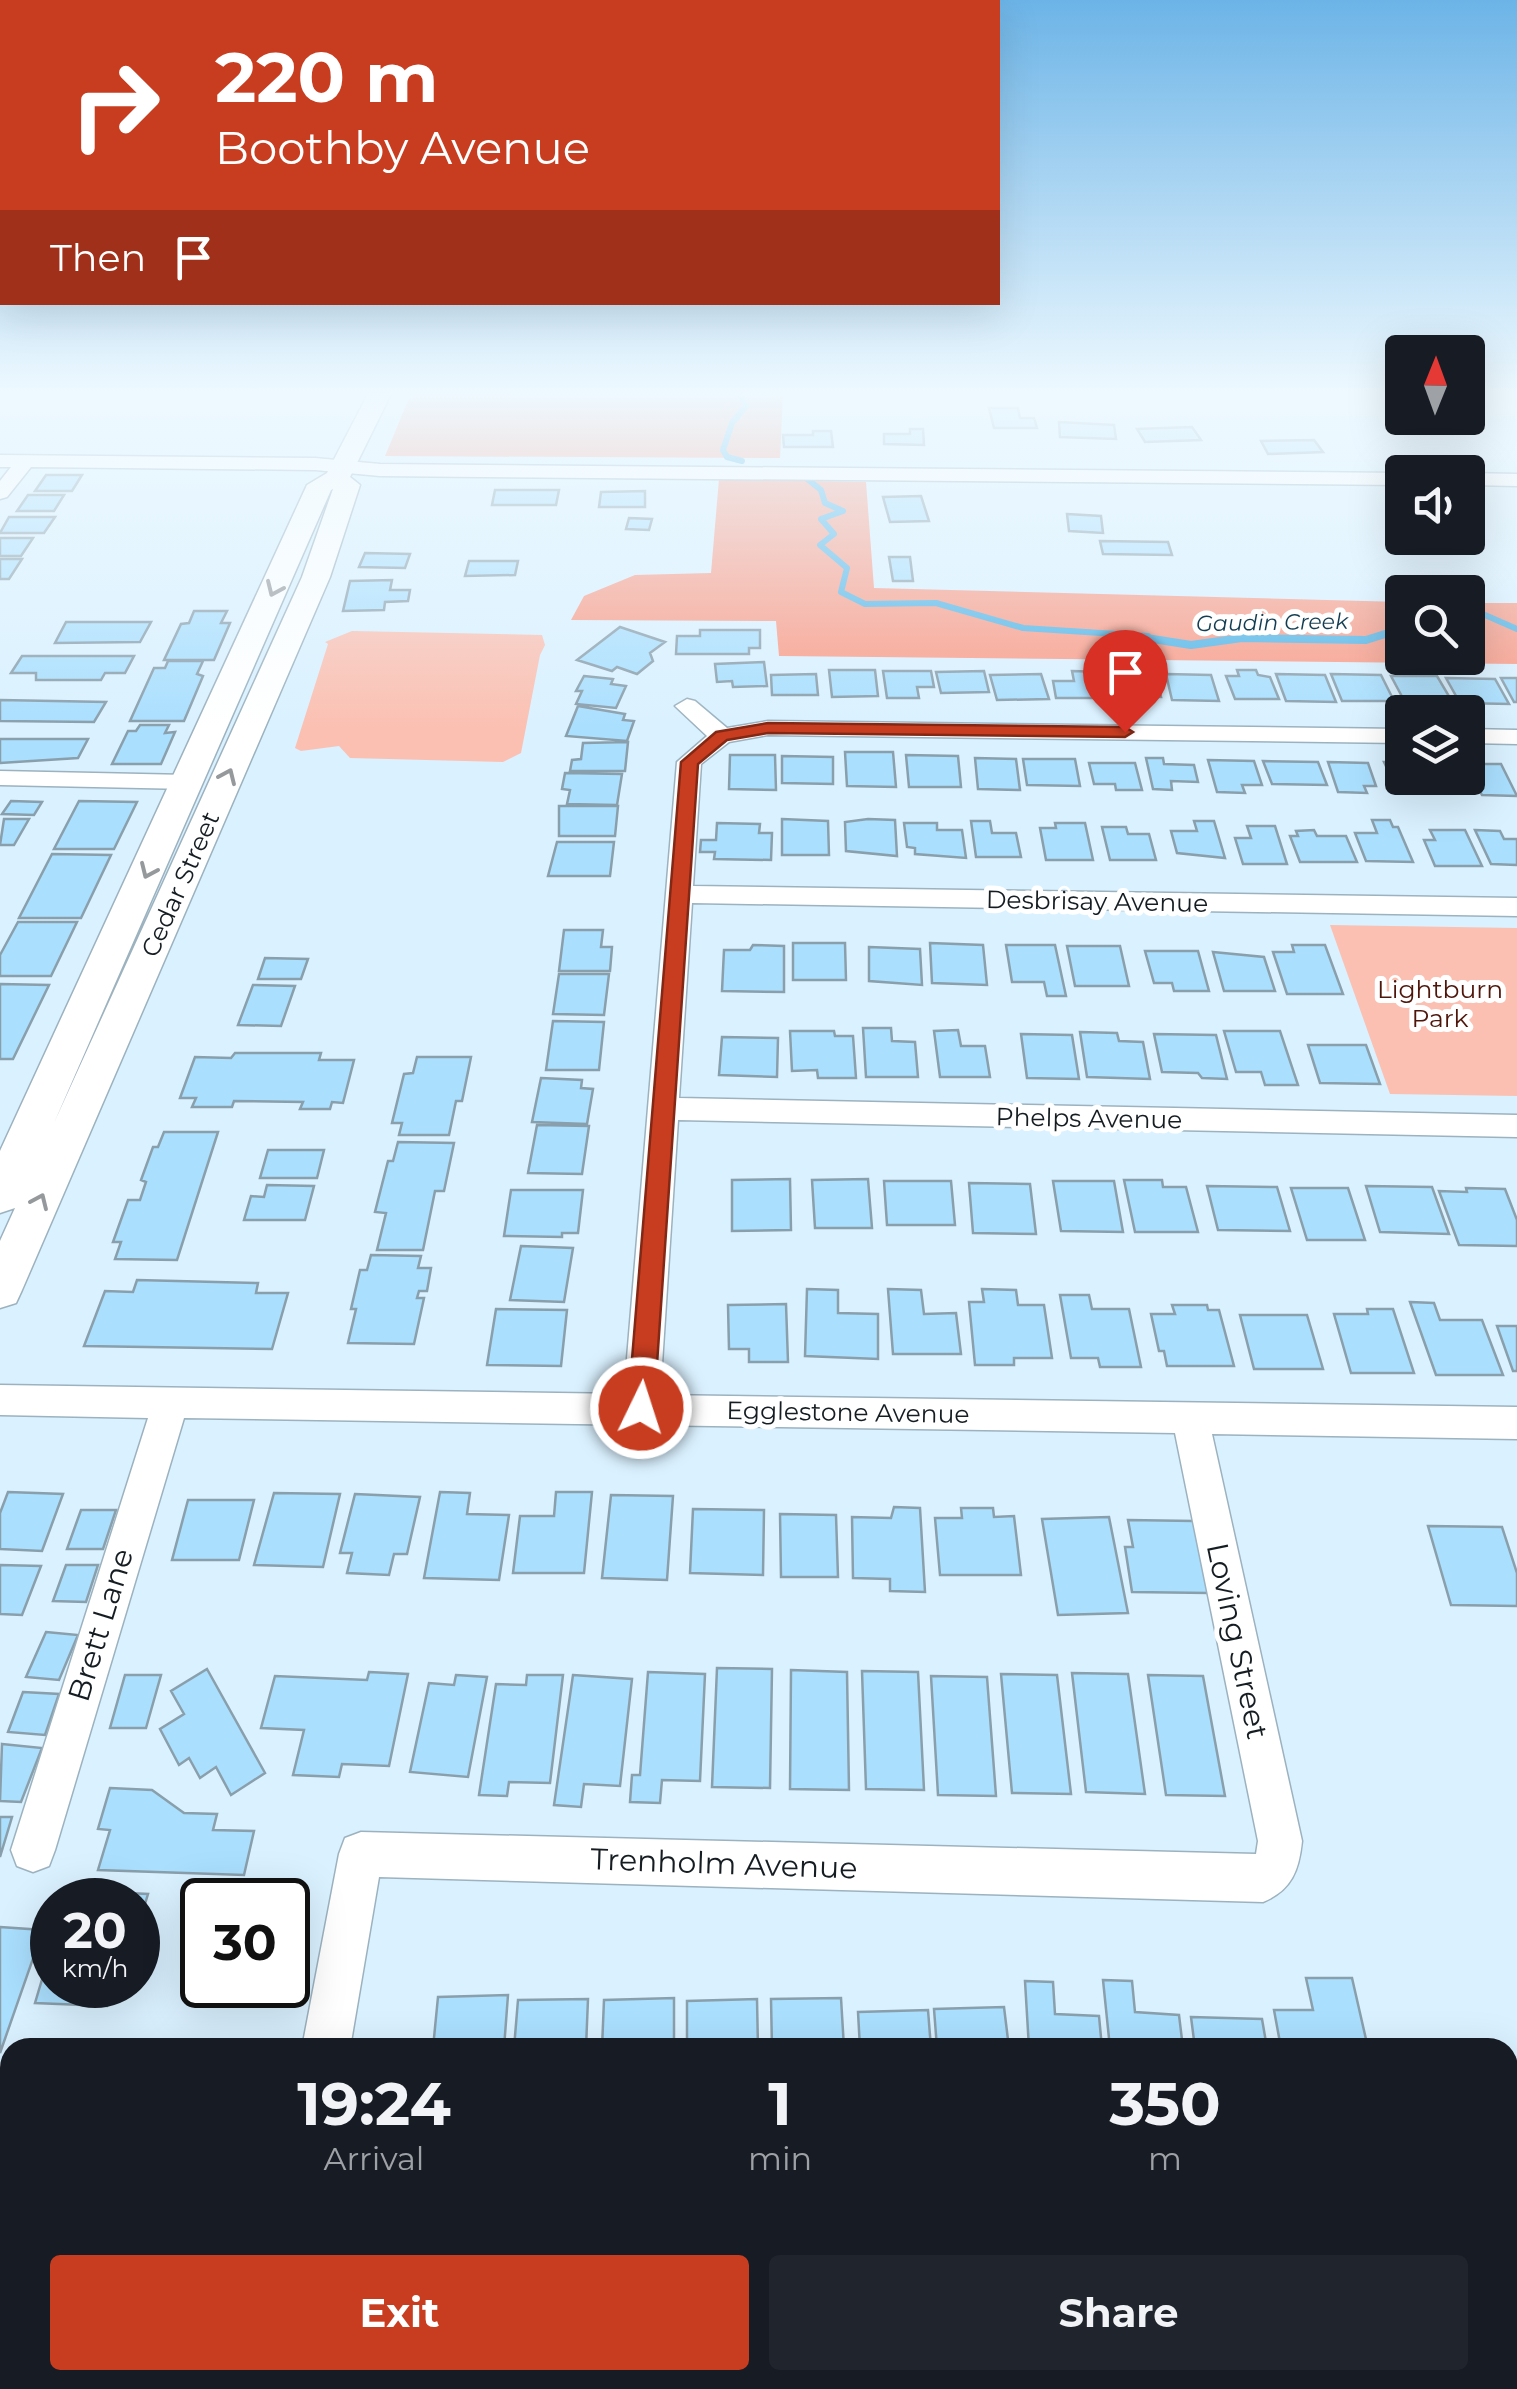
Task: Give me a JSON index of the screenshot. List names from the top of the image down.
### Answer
{
  "streets": {
    "main road": ["Cedar Street"],
    "street": [
      "Desbrisay Avenue",
      "Phelps Avenue",
      "Egglestone Avenue",
      "Brett Lane",
      "Loving Street",
      "Trenholm Avenue"
    ]
  },
  "crossings": [
    ["Egglestone Avenue", "Brett Lane"],
    ["Egglestone Avenue", "Loving Street"],
    ["Loving Street", "Trenholm Avenue"]
  ],
  "water": ["Gaudin Creek"],
  "parks": ["Lightburn Park"],
  "north": "top",
  "page": {
    "turn": ["220 m", "Boothby Avenue"],
    "then": "Then",
    "speed": "20 km/h",
    "limit": "30",
    "eta": [
      "19:24",
      "Arrival",
      "1",
      "min",
      "350",
      "m"
    ],
    "buttons": ["Exit", "Share"]
  }
}
